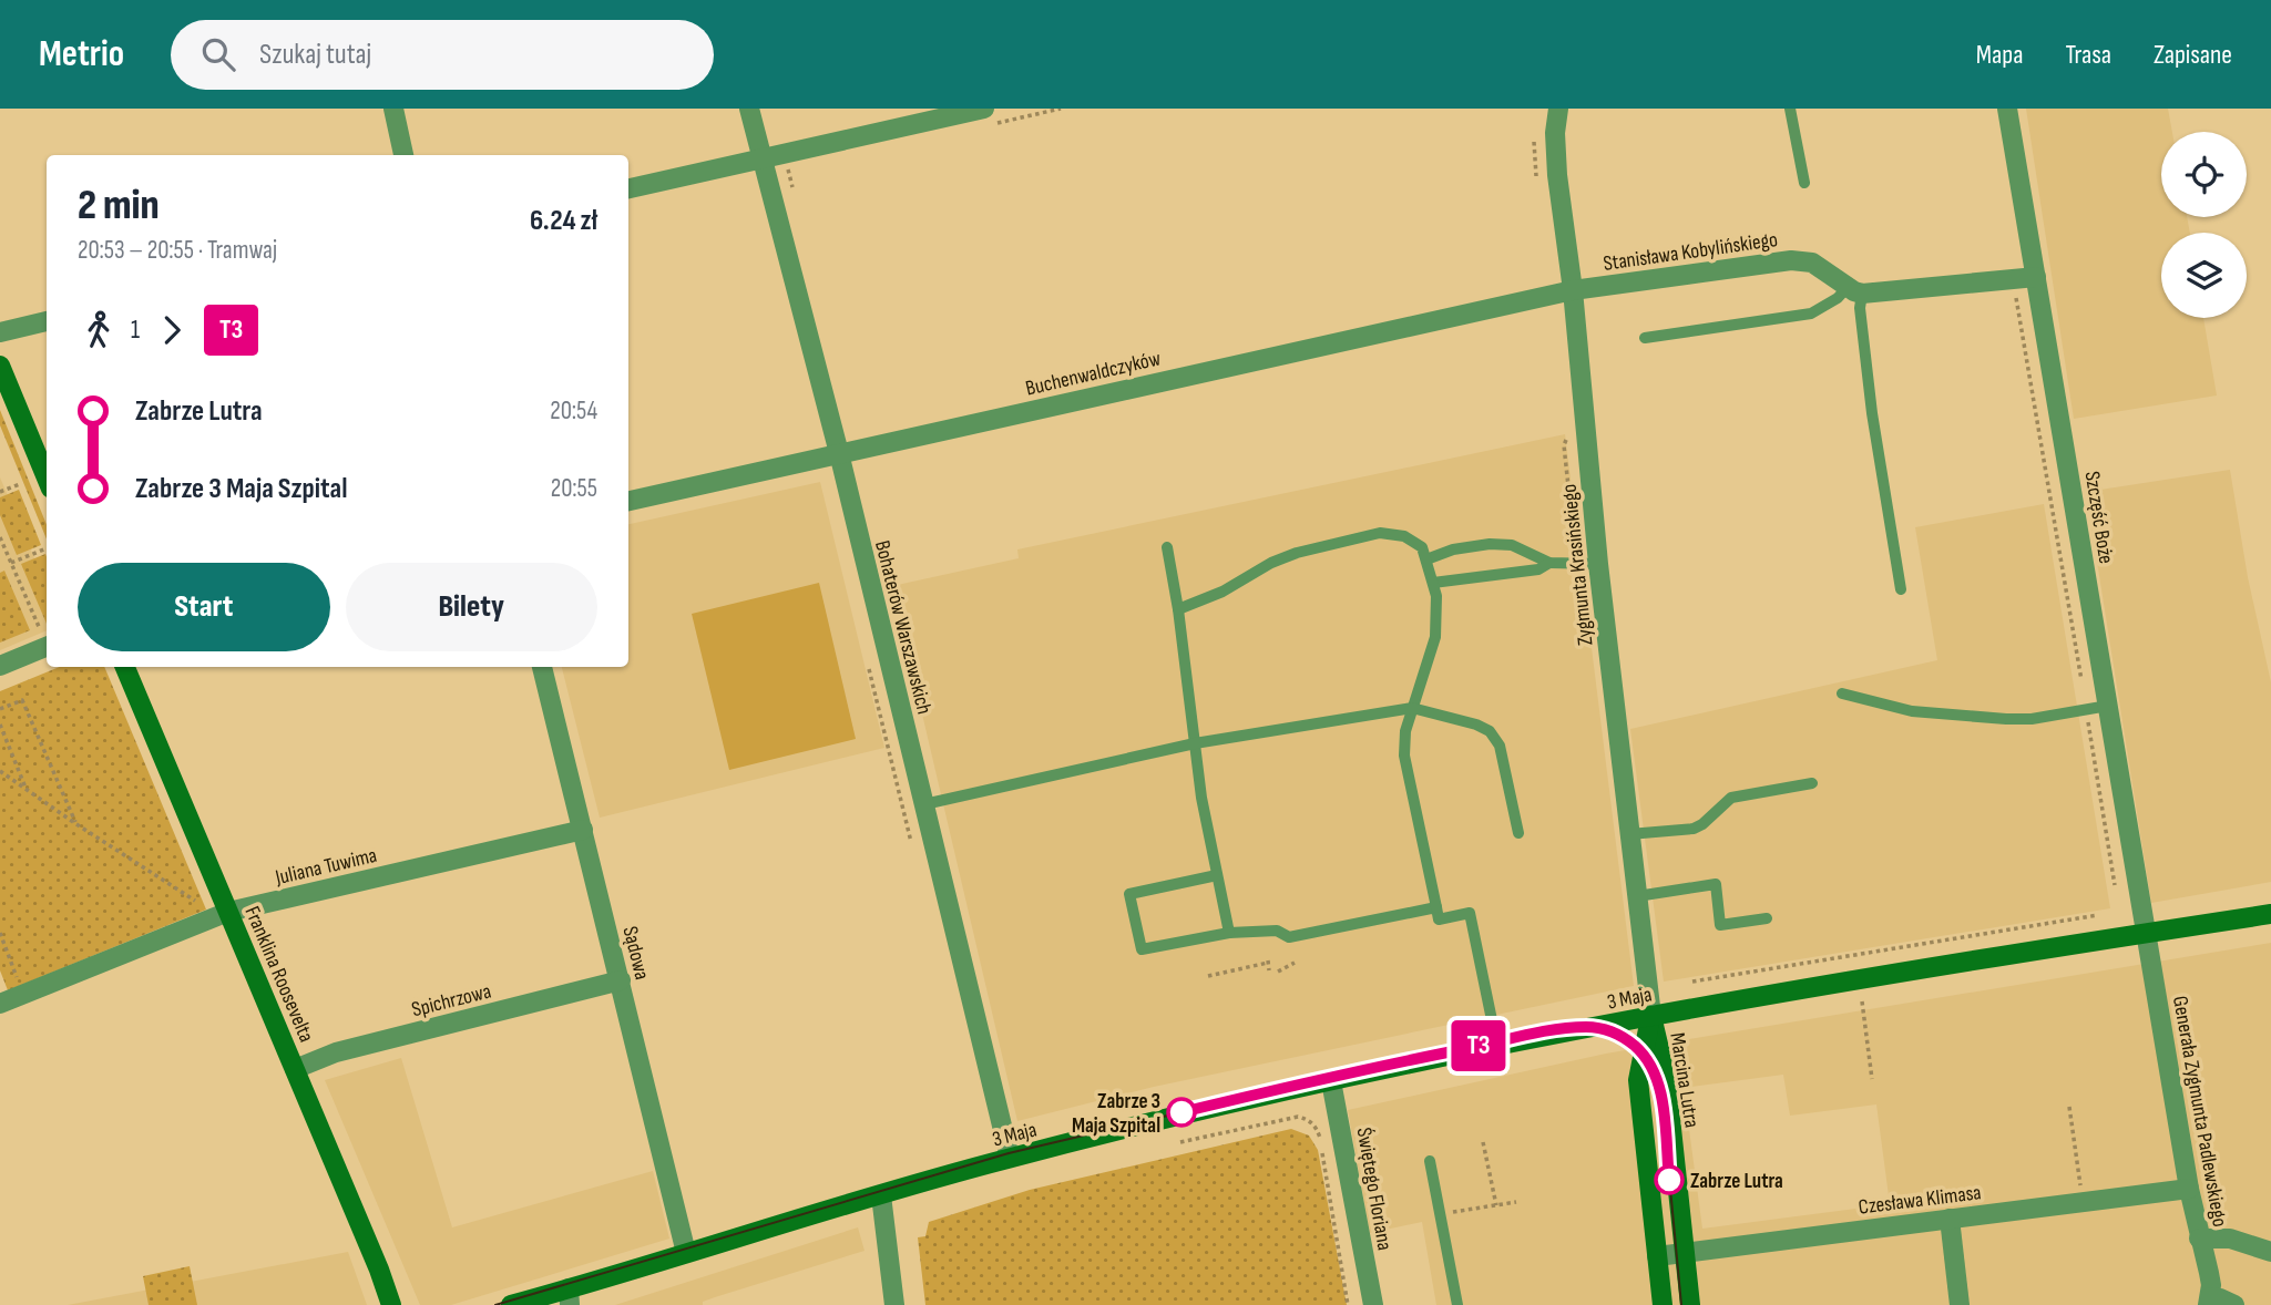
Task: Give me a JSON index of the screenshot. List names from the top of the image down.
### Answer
{
  "streets": {
    "street": [
      "Stanisława Kobylińskiego",
      "Buchenwaldczyków",
      "Szczęść Boże",
      "Zygmunta Krasińskiego",
      "Bohaterów Warszawskich",
      "Juliana Tuwima",
      "Sądowa",
      "Franklina Roosevelta",
      "3 Maja",
      "Spichrzowa",
      "Marcina Lutra",
      "Generała Zygmunta Padlewskiego",
      "Świętego Floriana",
      "Czesława Klimasa"
    ]
  },
  "crossings": [
    ["Stanisława Kobylińskiego", "Buchenwaldczyków"],
    ["Stanisława Kobylińskiego", "Zygmunta Krasińskiego"],
    ["Buchenwaldczyków", "Zygmunta Krasińskiego"],
    ["Buchenwaldczyków", "Bohaterów Warszawskich"],
    ["Szczęść Boże", "3 Maja"],
    ["Szczęść Boże", "Generała Zygmunta Padlewskiego"],
    ["Zygmunta Krasińskiego", "3 Maja"],
    ["Zygmunta Krasińskiego", "Marcina Lutra"],
    ["Bohaterów Warszawskich", "3 Maja"],
    ["Juliana Tuwima", "Sądowa"],
    ["Juliana Tuwima", "Franklina Roosevelta"],
    ["Sądowa", "3 Maja"],
    ["Sądowa", "Spichrzowa"],
    ["Franklina Roosevelta", "Spichrzowa"],
    ["3 Maja", "Marcina Lutra"],
    ["3 Maja", "Generała Zygmunta Padlewskiego"],
    ["3 Maja", "Świętego Floriana"],
    ["Marcina Lutra", "Czesława Klimasa"],
    ["Generała Zygmunta Padlewskiego", "Czesława Klimasa"]
  ],
  "places": ["Zabrze 3 Maja Szpital", "Zabrze Lutra"],
  "lines": ["tram line T3"],
  "page": {
    "header": "Metrio",
    "search": "Szukaj tutaj",
    "nav": ["Mapa", "Trasa", "Zapisane"],
    "on_map": "T3",
    "heading": ["2 min", "20:53 – 20:55 · Tramwaj", "6.24 zł"],
    "legs": ["1", "T3"],
    "list": [
      {
        "name": "Zabrze Lutra",
        "value": "20:54"
      },
      {
        "name": "Zabrze 3 Maja Szpital",
        "value": "20:55"
      }
    ],
    "buttons": ["Start", "Bilety"]
  }
}
